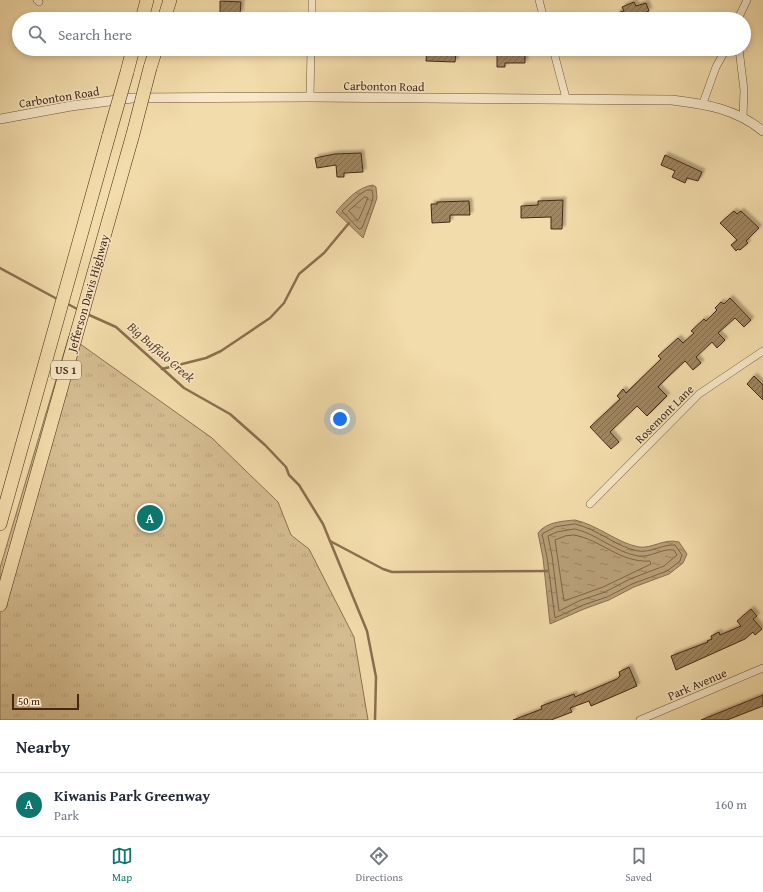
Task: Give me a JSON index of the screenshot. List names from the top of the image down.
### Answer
{
  "streets": {
    "highway": ["Jefferson Davis Highway", "US 1"],
    "street": ["Carbonton Road", "Rosemont Lane", "Park Avenue"]
  },
  "water": ["Big Buffalo Creek"],
  "scale_bar": "50 m",
  "page": {
    "search": "Search here",
    "pins": "A",
    "scale": "50 m",
    "heading": "Nearby",
    "list": [
      {
        "mark": "A",
        "name": "Kiwanis Park Greenway",
        "note": "Park",
        "value": "160 m"
      }
    ],
    "nav": ["Map", "Directions", "Saved"]
  }
}
